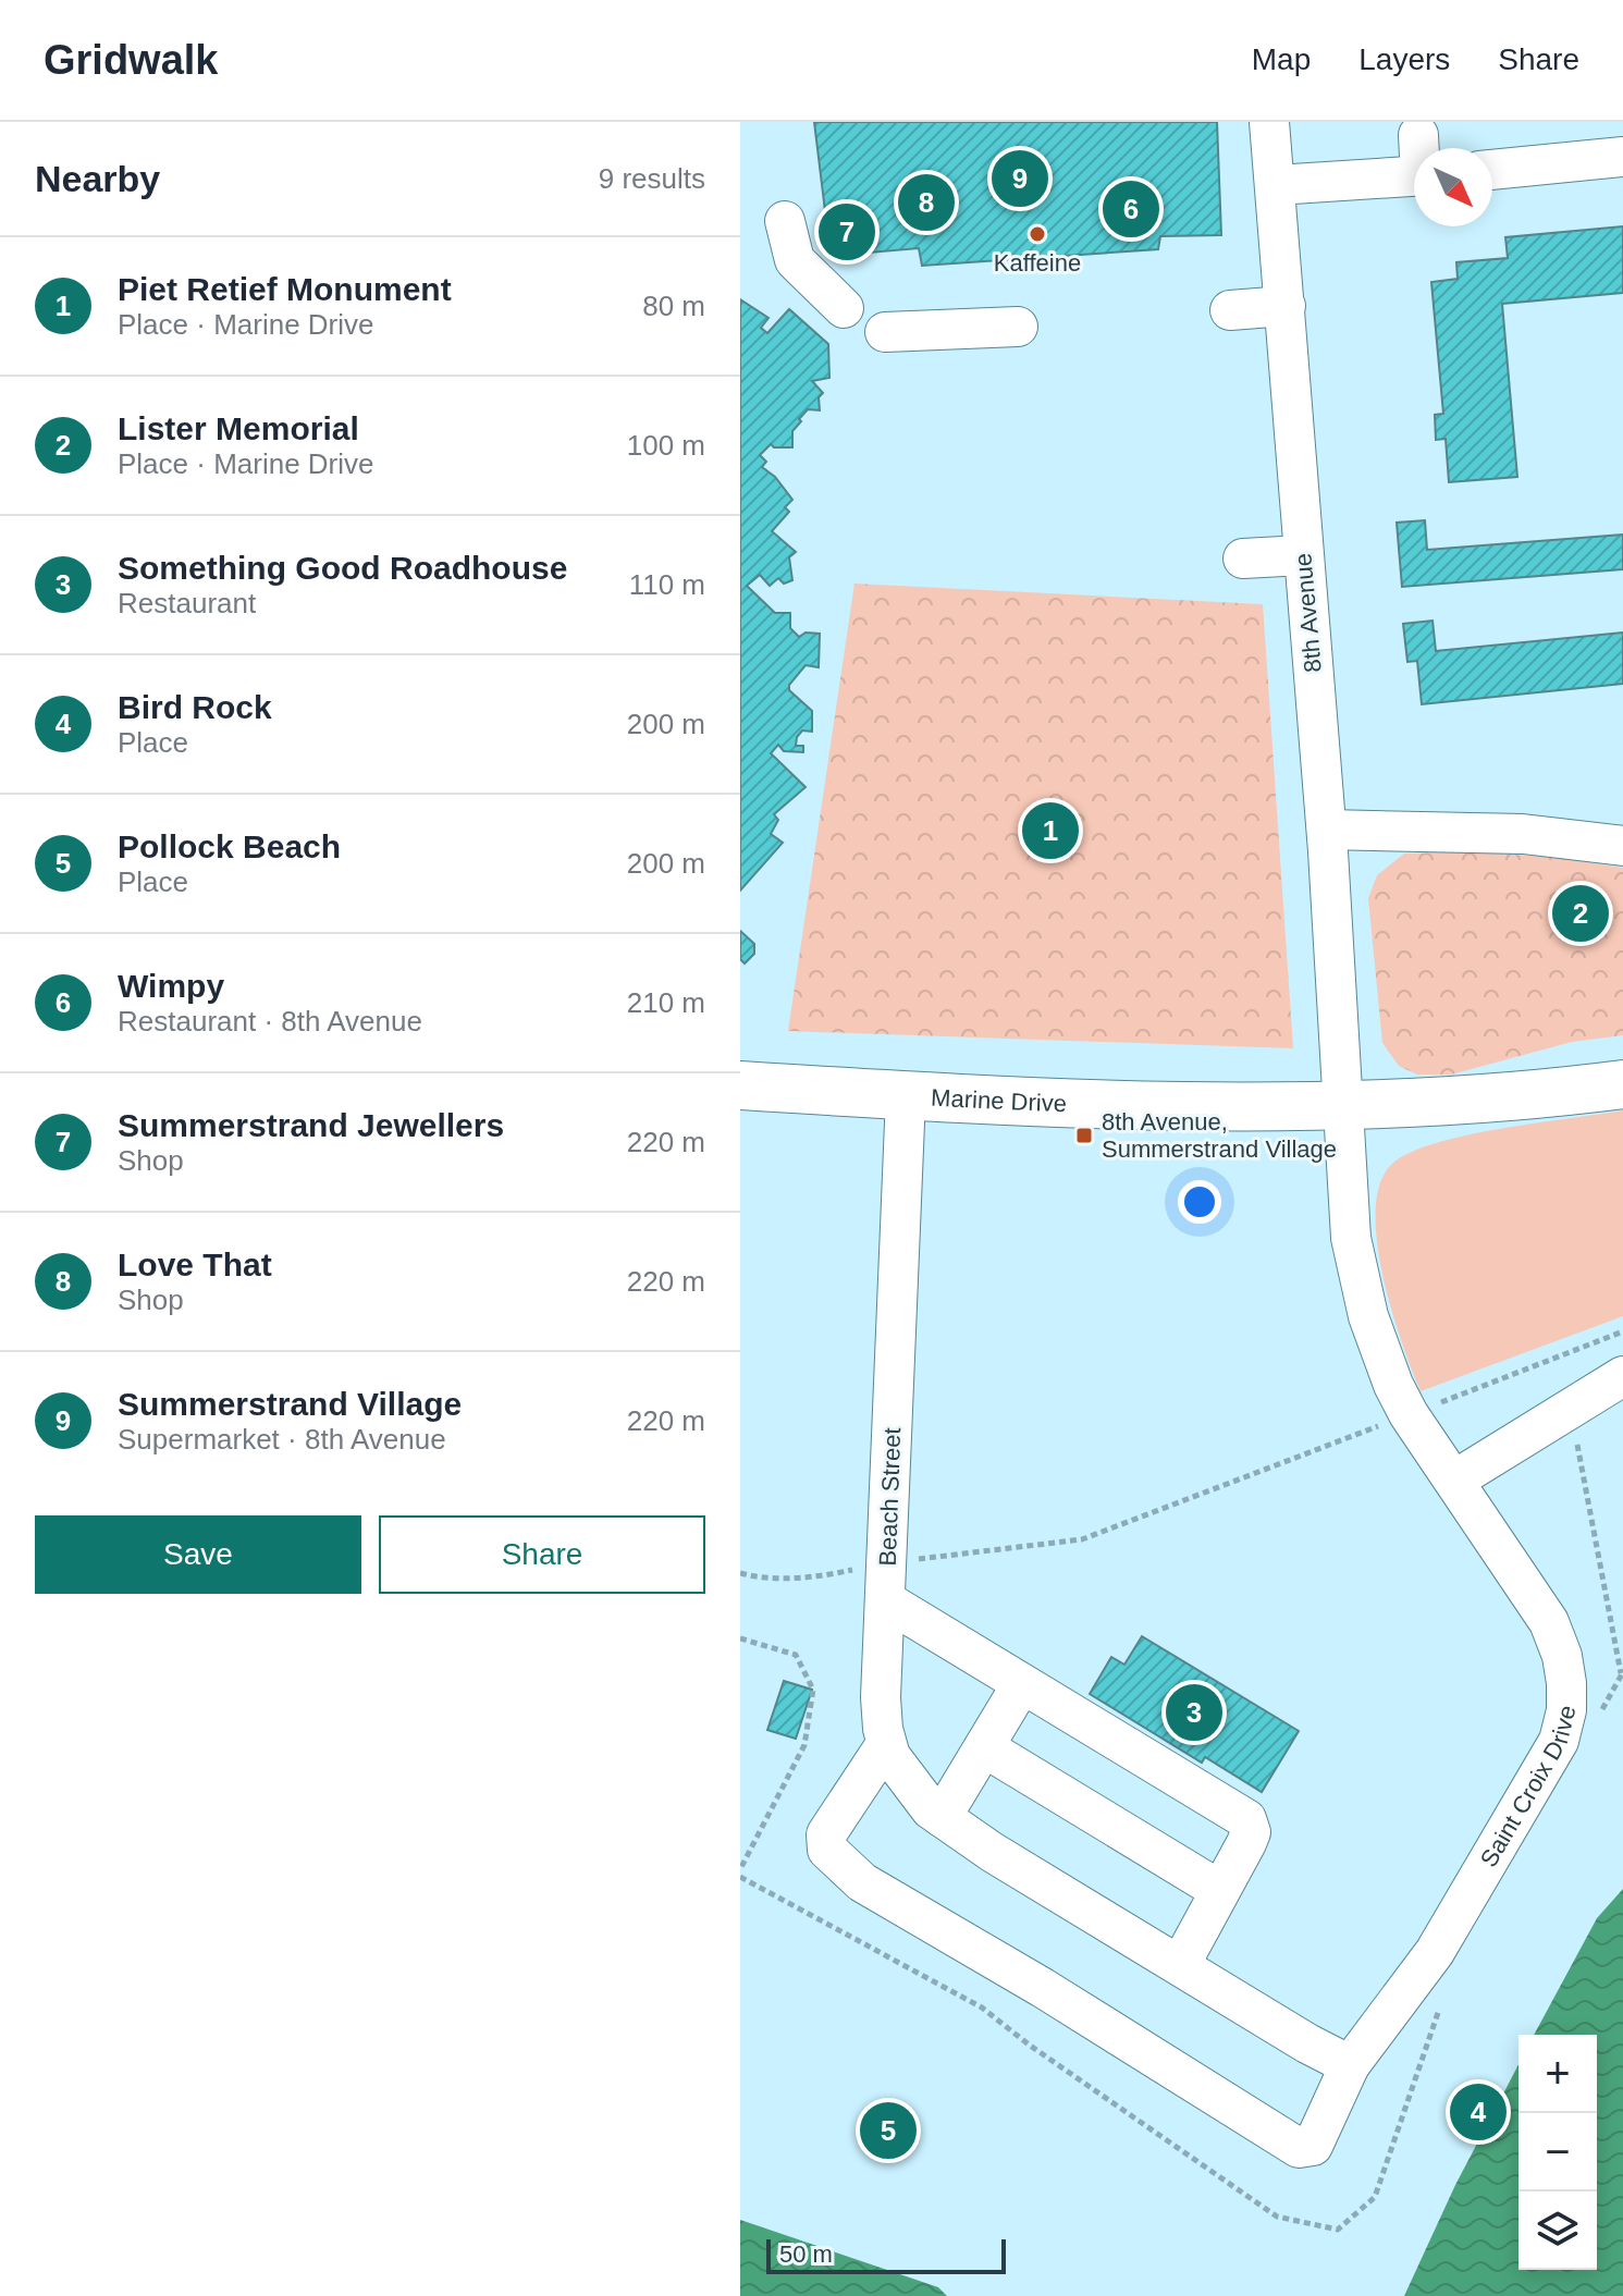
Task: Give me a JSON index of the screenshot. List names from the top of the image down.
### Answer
{
  "streets": {
    "main road": ["Marine Drive"],
    "street": ["8th Avenue", "Beach Street", "Saint Croix Drive"]
  },
  "crossings": [
    ["8th Avenue", "Marine Drive"],
    ["8th Avenue", "Saint Croix Drive"],
    ["Marine Drive", "Beach Street"],
    ["Marine Drive", "Saint Croix Drive"],
    ["Beach Street", "Saint Croix Drive"]
  ],
  "places": {
    "other": ["Kaffeine"],
    "transit": ["8th Avenue, Summerstrand Village"]
  },
  "scale_bar": "50 m",
  "north": "bottom right",
  "page": {
    "header": "Gridwalk",
    "nav": ["Map", "Layers", "Share"],
    "heading": ["Nearby", "9 results"],
    "pins": [
      "9",
      "8",
      "6",
      "7",
      "1",
      "2",
      "3",
      "4",
      "5"
    ],
    "list": [
      {
        "mark": "1",
        "name": "Piet Retief Monument",
        "note": "Place · Marine Drive",
        "value": "80 m"
      },
      {
        "mark": "2",
        "name": "Lister Memorial",
        "note": "Place · Marine Drive",
        "value": "100 m"
      },
      {
        "mark": "3",
        "name": "Something Good Roadhouse",
        "note": "Restaurant",
        "value": "110 m"
      },
      {
        "mark": "4",
        "name": "Bird Rock",
        "note": "Place",
        "value": "200 m"
      },
      {
        "mark": "5",
        "name": "Pollock Beach",
        "note": "Place",
        "value": "200 m"
      },
      {
        "mark": "6",
        "name": "Wimpy",
        "note": "Restaurant · 8th Avenue",
        "value": "210 m"
      },
      {
        "mark": "7",
        "name": "Summerstrand Jewellers",
        "note": "Shop",
        "value": "220 m"
      },
      {
        "mark": "8",
        "name": "Love That",
        "note": "Shop",
        "value": "220 m"
      },
      {
        "mark": "9",
        "name": "Summerstrand Village",
        "note": "Supermarket · 8th Avenue",
        "value": "220 m"
      }
    ],
    "buttons": ["Save", "Share"],
    "map_buttons": ["+", "−"],
    "scale": "50 m"
  }
}
